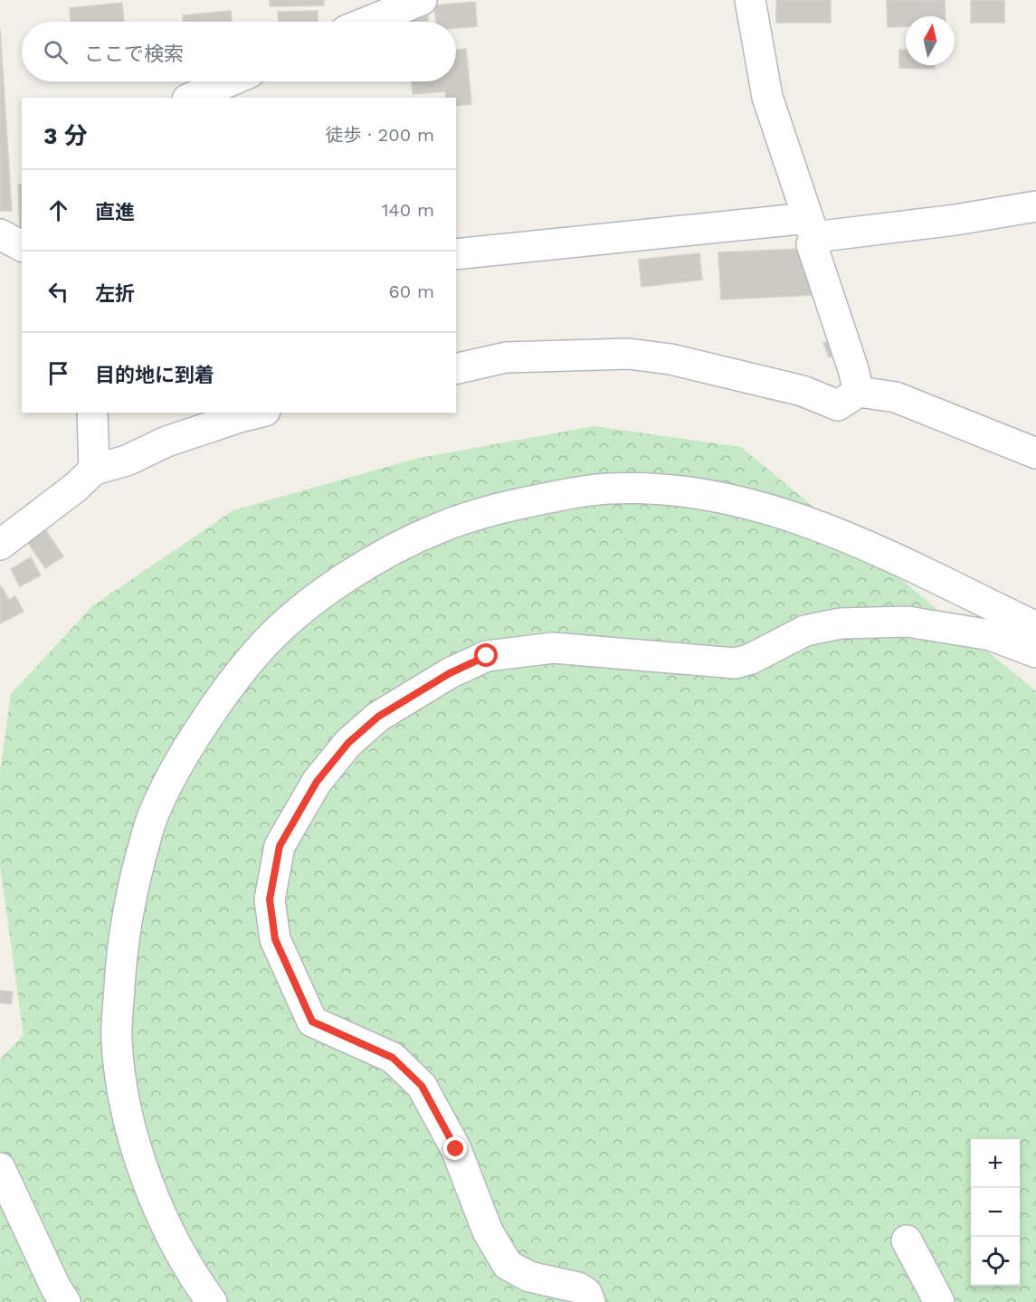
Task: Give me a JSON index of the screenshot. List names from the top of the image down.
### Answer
{
  "north": "top",
  "page": {
    "search": "ここで検索",
    "heading": ["3 分", "徒歩 · 200 m"],
    "list": [
      ["直進", "140 m"],
      ["左折", "60 m"],
      "目的地に到着"
    ],
    "map_buttons": ["+", "−"]
  }
}
